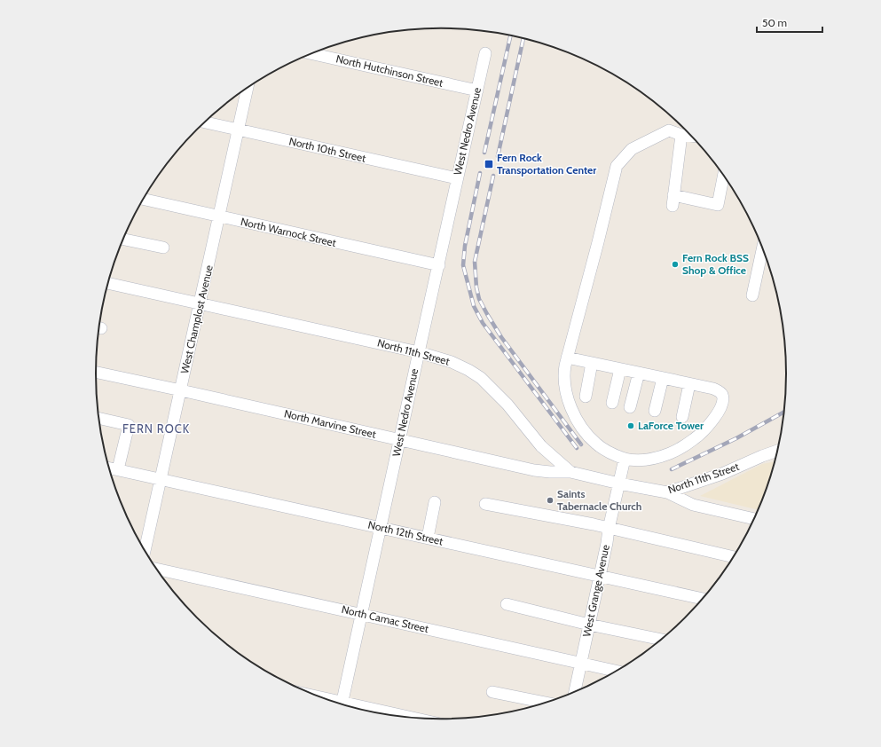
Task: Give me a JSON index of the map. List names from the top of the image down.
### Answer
{
  "streets": {
    "street": [
      "North Hutchinson Street",
      "West Nedro Avenue",
      "North 10th Street",
      "North Warnock Street",
      "West Champlost Avenue",
      "North 11th Street",
      "North Marvine Street",
      "North 12th Street",
      "West Grange Avenue",
      "North Camac Street"
    ]
  },
  "crossings": [
    ["North Hutchinson Street", "West Nedro Avenue"],
    ["West Nedro Avenue", "North 10th Street"],
    ["West Nedro Avenue", "North Warnock Street"],
    ["West Nedro Avenue", "North 11th Street"],
    ["West Nedro Avenue", "North Marvine Street"],
    ["West Nedro Avenue", "North 12th Street"],
    ["West Nedro Avenue", "North Camac Street"],
    ["North 10th Street", "West Champlost Avenue"],
    ["North Warnock Street", "West Champlost Avenue"],
    ["West Champlost Avenue", "North 11th Street"],
    ["West Champlost Avenue", "North Marvine Street"],
    ["West Champlost Avenue", "North 12th Street"],
    ["North 11th Street", "North Marvine Street"],
    ["North 11th Street", "West Grange Avenue"],
    ["North 12th Street", "West Grange Avenue"],
    ["West Grange Avenue", "North Camac Street"]
  ],
  "districts": ["FERN ROCK"],
  "places": {
    "transit": ["Fern Rock Transportation Center"],
    "other": ["Fern Rock BSS Shop & Office", "LaForce Tower", "Saints Tabernacle Church"]
  },
  "scale_bar": "50 m"
}
